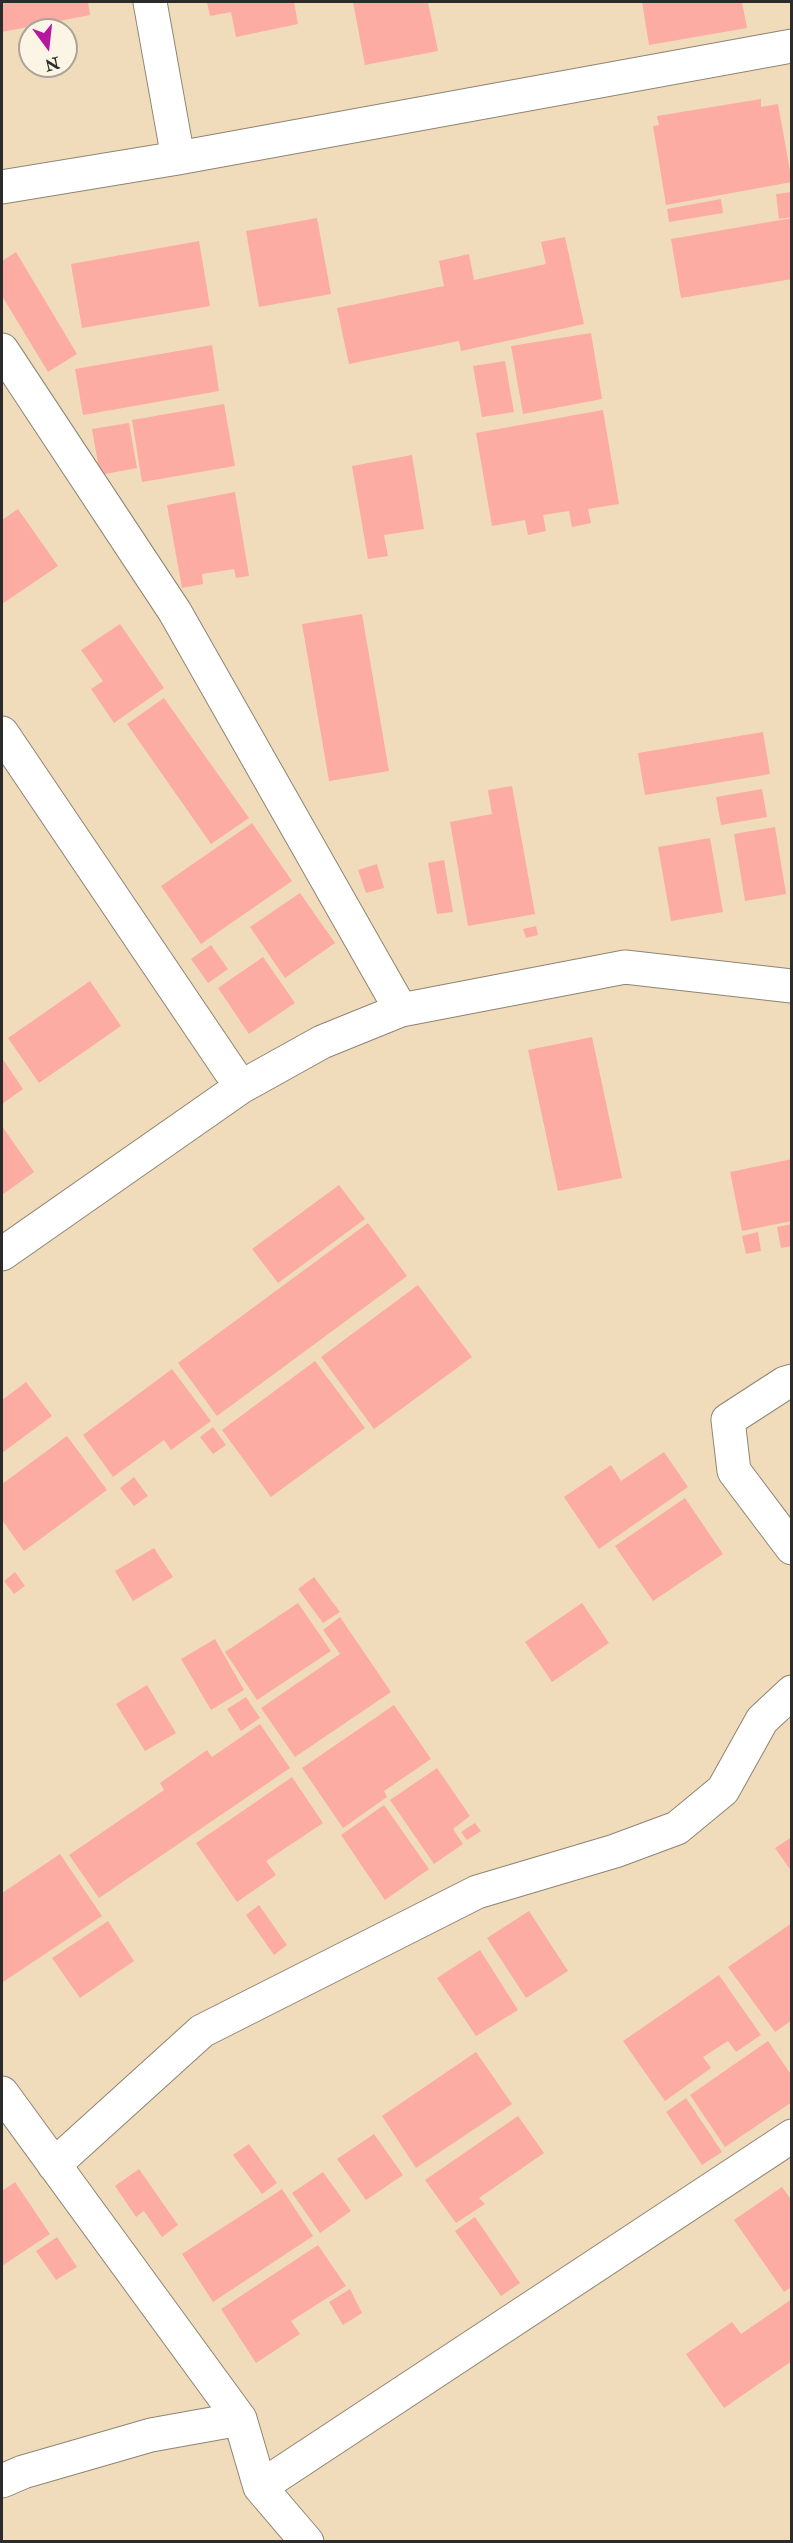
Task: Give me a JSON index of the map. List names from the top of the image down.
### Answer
{
  "north": "bottom"
}
